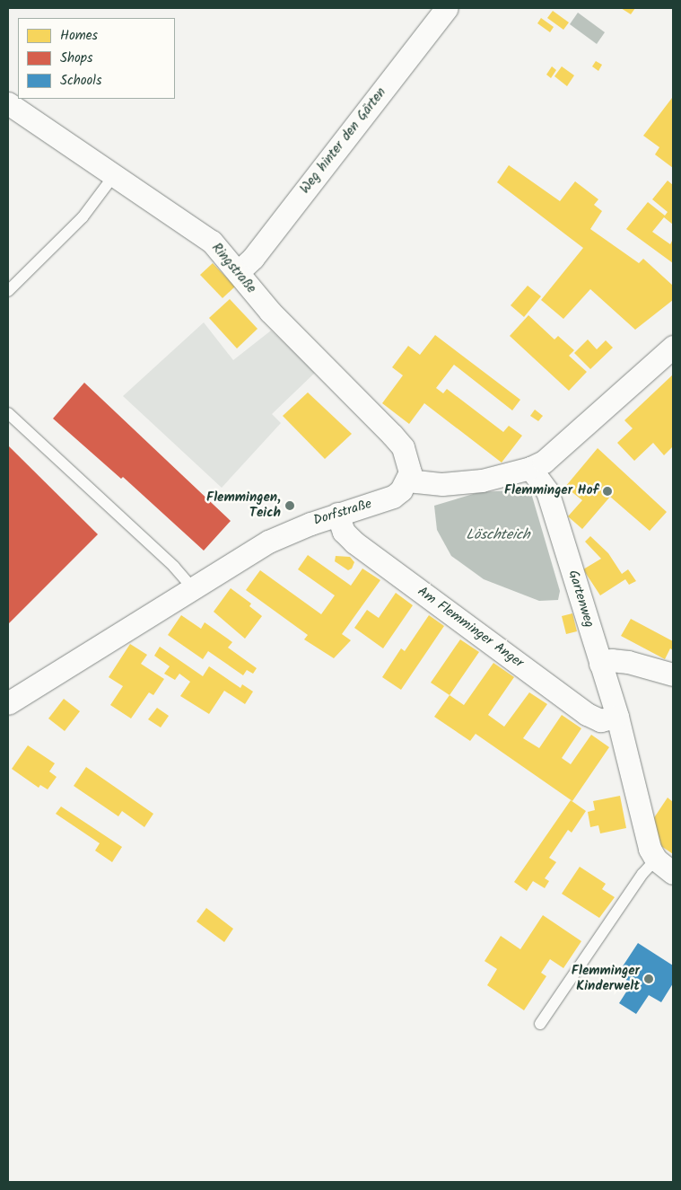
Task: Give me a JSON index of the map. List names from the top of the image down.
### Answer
{
  "streets": {
    "street": [
      "Weg hinter den Gärten",
      "Ringstraße",
      "Dorfstraße",
      "Gartenweg",
      "Am Flemminger Anger"
    ]
  },
  "crossings": [
    ["Weg hinter den Gärten", "Ringstraße"],
    ["Ringstraße", "Dorfstraße"],
    ["Dorfstraße", "Am Flemminger Anger"]
  ],
  "water": ["Löschteich"],
  "places": ["Flemminger Hof", "Flemmingen, Teich", "Flemminger Kinderwelt"],
  "legend": ["Homes", "Shops", "Schools"]
}
